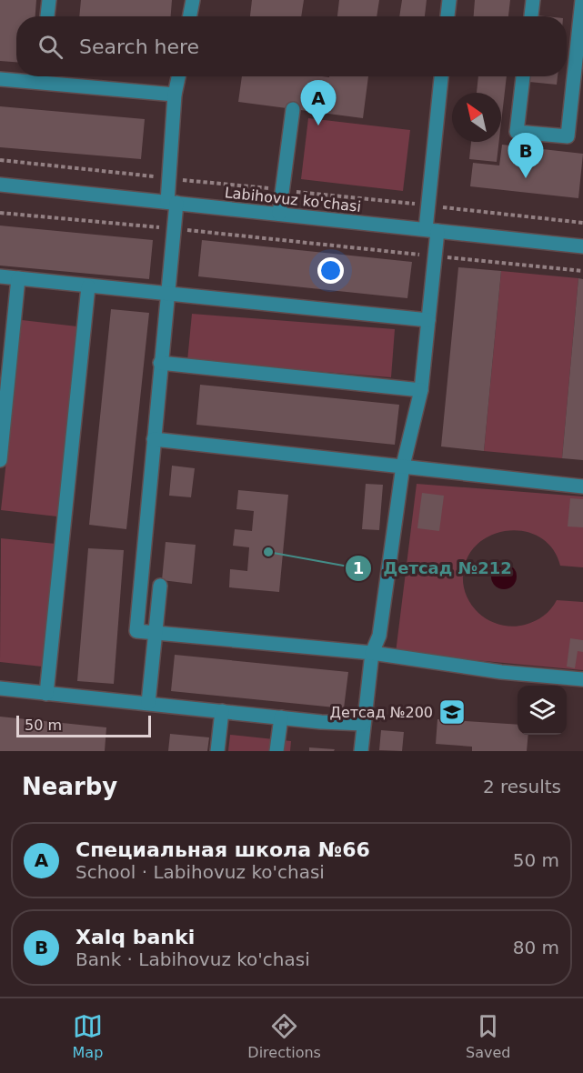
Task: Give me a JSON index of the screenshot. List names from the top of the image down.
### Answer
{
  "streets": {
    "street": ["Labihovuz ko'chasi"]
  },
  "places": {
    "other": ["Детсад №212"],
    "school or university": ["Детсад №200"]
  },
  "scale_bar": "50 m",
  "north": "top left",
  "page": {
    "search": "Search here",
    "pins": ["A", "B"],
    "scale": "50 m",
    "heading": ["Nearby", "2 results"],
    "list": [
      {
        "mark": "A",
        "name": "Специальная школа №66",
        "note": "School · Labihovuz ko'chasi",
        "value": "50 m"
      },
      {
        "mark": "B",
        "name": "Xalq banki",
        "note": "Bank · Labihovuz ko'chasi",
        "value": "80 m"
      }
    ],
    "nav": ["Map", "Directions", "Saved"]
  }
}
